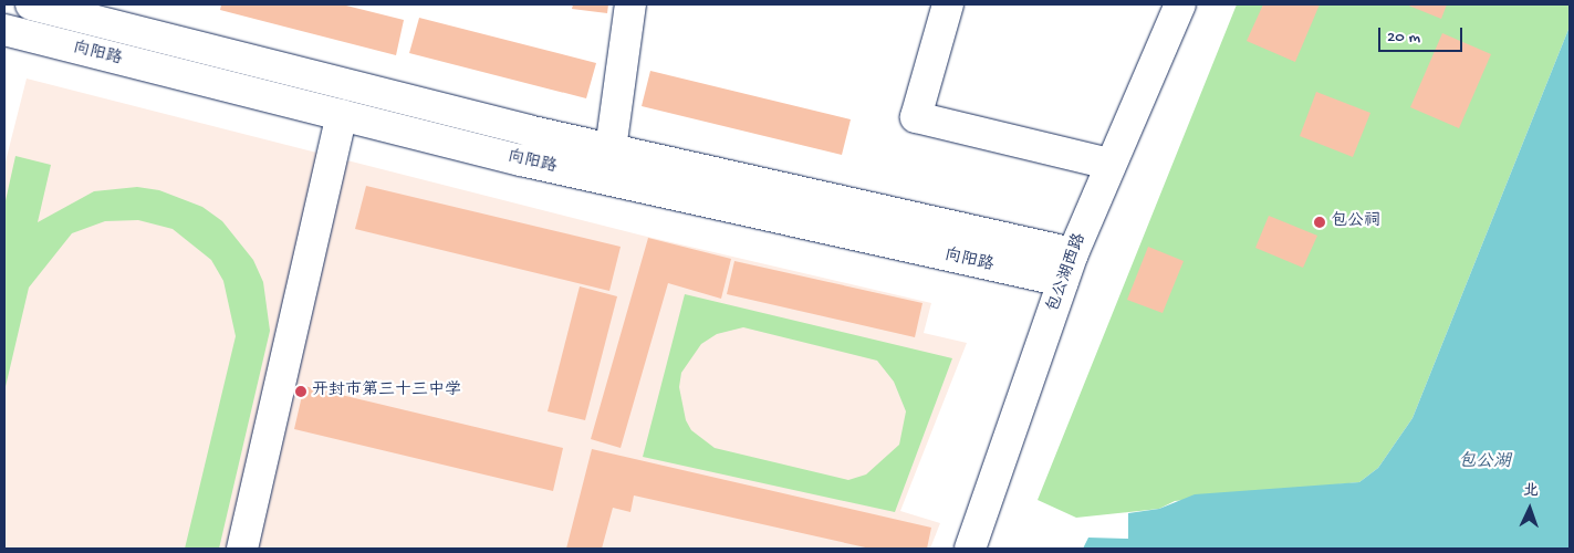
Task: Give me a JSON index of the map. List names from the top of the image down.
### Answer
{
  "streets": {
    "street": ["向阳路", "包公湖西路"]
  },
  "crossings": [
    ["向阳路", "包公湖西路"]
  ],
  "water": ["包公湖"],
  "places": ["包公祠", "开封市第三十三中学"],
  "scale_bar": "20 m",
  "north": "top"
}
